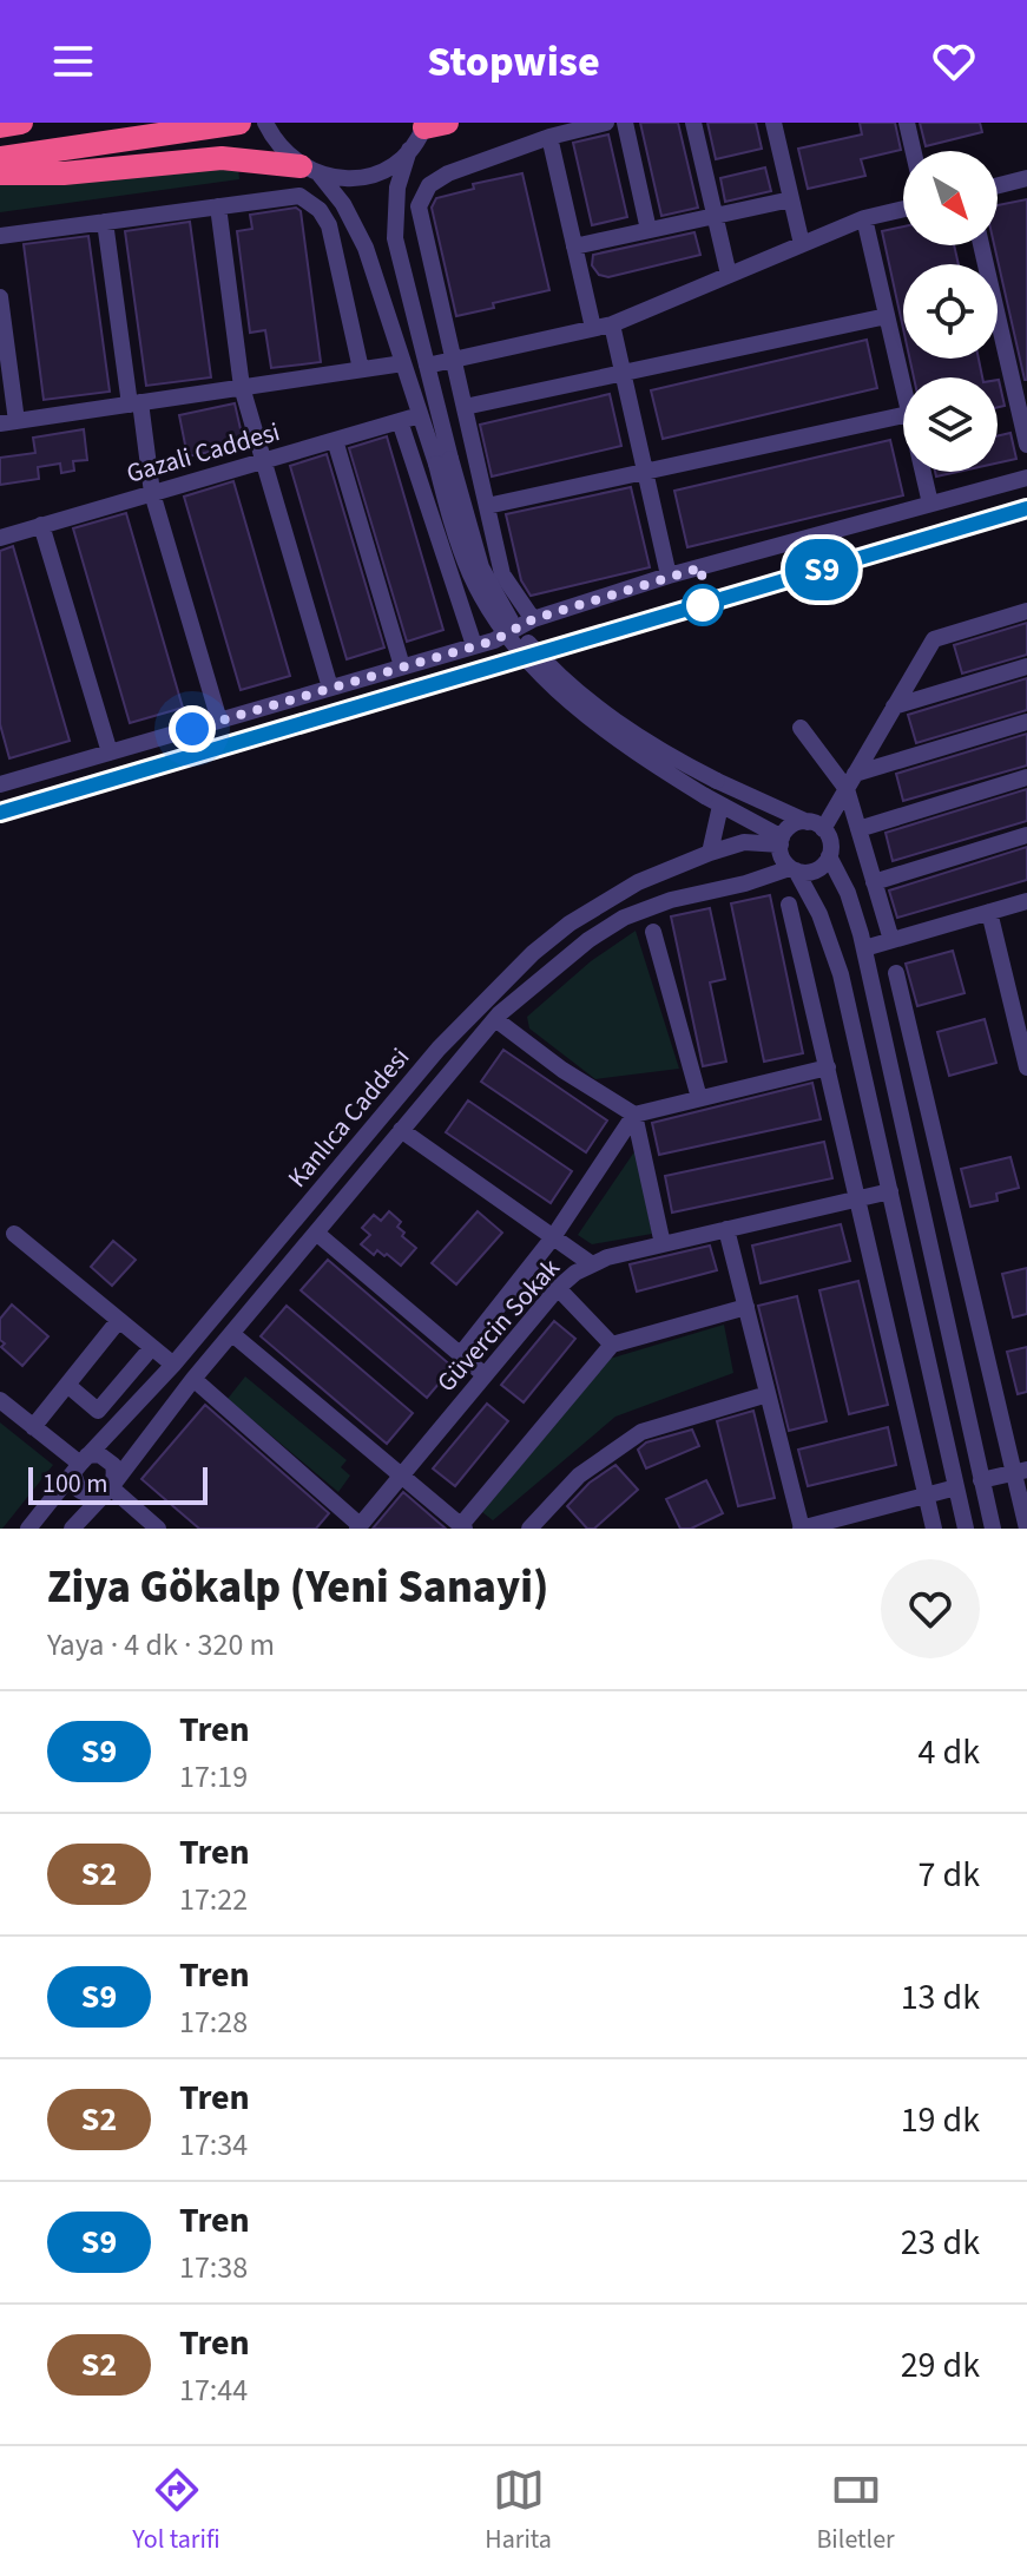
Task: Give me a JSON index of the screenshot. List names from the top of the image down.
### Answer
{
  "streets": {
    "street": ["Gazali Caddesi", "Kanlıca Caddesi", "Güvercin Sokak"]
  },
  "scale_bar": "100 m",
  "north": "bottom right",
  "page": {
    "header": "Stopwise",
    "on_map": "S9",
    "scale": "100 m",
    "heading": ["Ziya Gökalp (Yeni Sanayi)", "Yaya · 4 dk · 320 m"],
    "list": [
      {
        "mark": "S9",
        "name": "Tren",
        "note": "17:19",
        "value": "4 dk"
      },
      {
        "mark": "S2",
        "name": "Tren",
        "note": "17:22",
        "value": "7 dk"
      },
      {
        "mark": "S9",
        "name": "Tren",
        "note": "17:28",
        "value": "13 dk"
      },
      {
        "mark": "S2",
        "name": "Tren",
        "note": "17:34",
        "value": "19 dk"
      },
      {
        "mark": "S9",
        "name": "Tren",
        "note": "17:38",
        "value": "23 dk"
      },
      {
        "mark": "S2",
        "name": "Tren",
        "note": "17:44",
        "value": "29 dk"
      }
    ],
    "tabs": ["Yol tarifi", "Harita", "Biletler"]
  }
}
